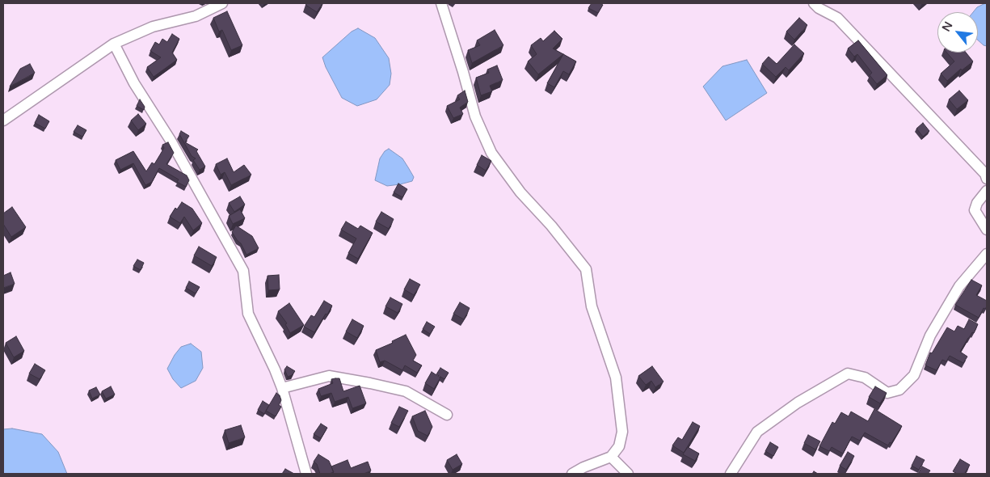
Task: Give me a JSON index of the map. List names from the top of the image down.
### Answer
{
  "north": "top left"
}
